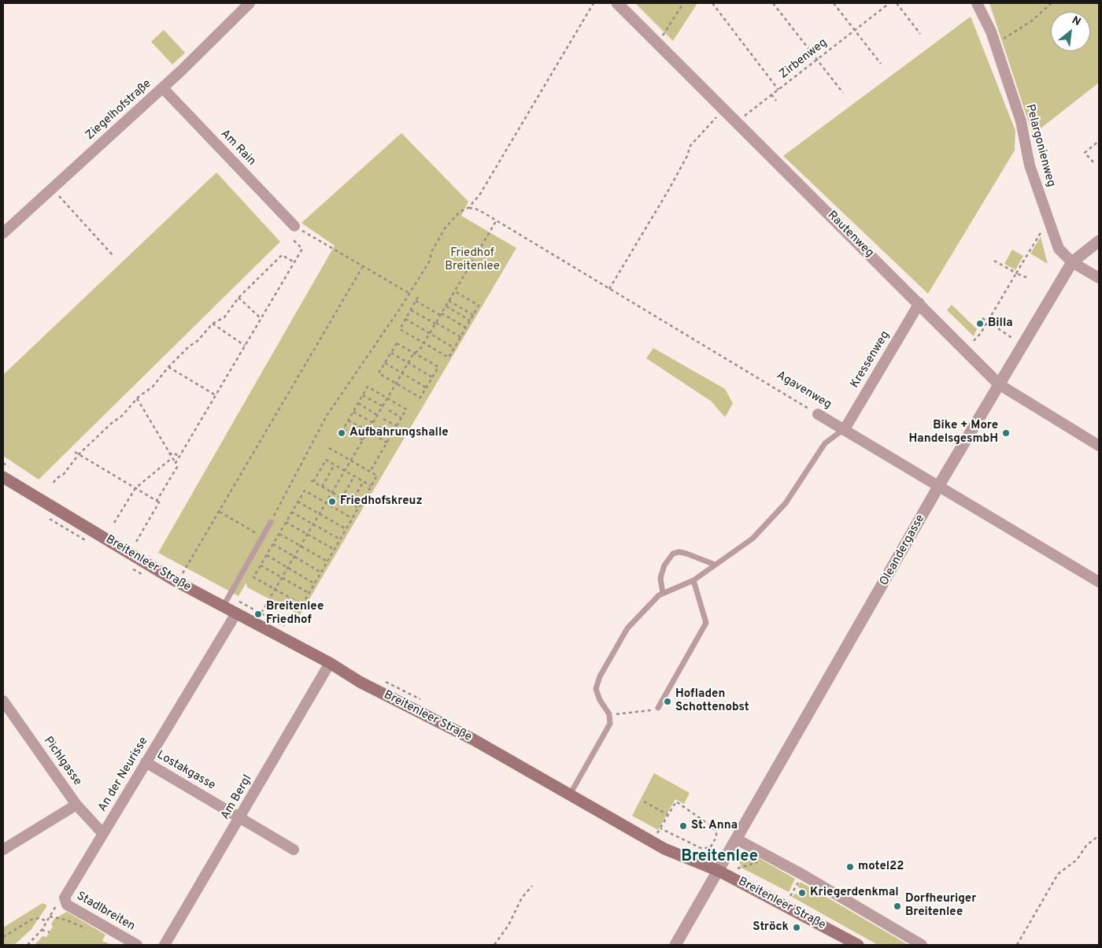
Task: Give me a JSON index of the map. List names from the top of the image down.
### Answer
{
  "streets": {
    "main road": ["Breitenleer Straße"],
    "street": [
      "Ziegelhofstraße",
      "Pelargonienweg",
      "Am Rain",
      "Rautenweg",
      "Kressenweg",
      "Agavenweg",
      "Oleandergasse",
      "Pichlgasse",
      "Lostakgasse",
      "An der Neurisse",
      "Am Bergl",
      "Stadlbreiten"
    ],
    "path": ["Zirbenweg"]
  },
  "crossings": [
    ["Zirbenweg", "Rautenweg"],
    ["Ziegelhofstraße", "Am Rain"],
    ["Pelargonienweg", "Oleandergasse"],
    ["Rautenweg", "Kressenweg"],
    ["Rautenweg", "Oleandergasse"],
    ["Kressenweg", "Agavenweg"],
    ["Agavenweg", "Oleandergasse"],
    ["Oleandergasse", "Breitenleer Straße"],
    ["Breitenleer Straße", "An der Neurisse"],
    ["Breitenleer Straße", "Am Bergl"],
    ["Pichlgasse", "An der Neurisse"],
    ["Lostakgasse", "An der Neurisse"],
    ["Lostakgasse", "Am Bergl"],
    ["An der Neurisse", "Stadlbreiten"]
  ],
  "districts": ["Breitenlee"],
  "parks": ["Friedhof Breitenlee"],
  "places": [
    "Billa",
    "Aufbahrungshalle",
    "Bike + More HandelsgesmbH",
    "Friedhofskreuz",
    "Breitenlee Friedhof",
    "Hofladen Schottenobst",
    "St. Anna",
    "motel22",
    "Kriegerdenkmal",
    "Dorfheuriger Breitenlee",
    "Ströck"
  ],
  "north": "top right"
}
